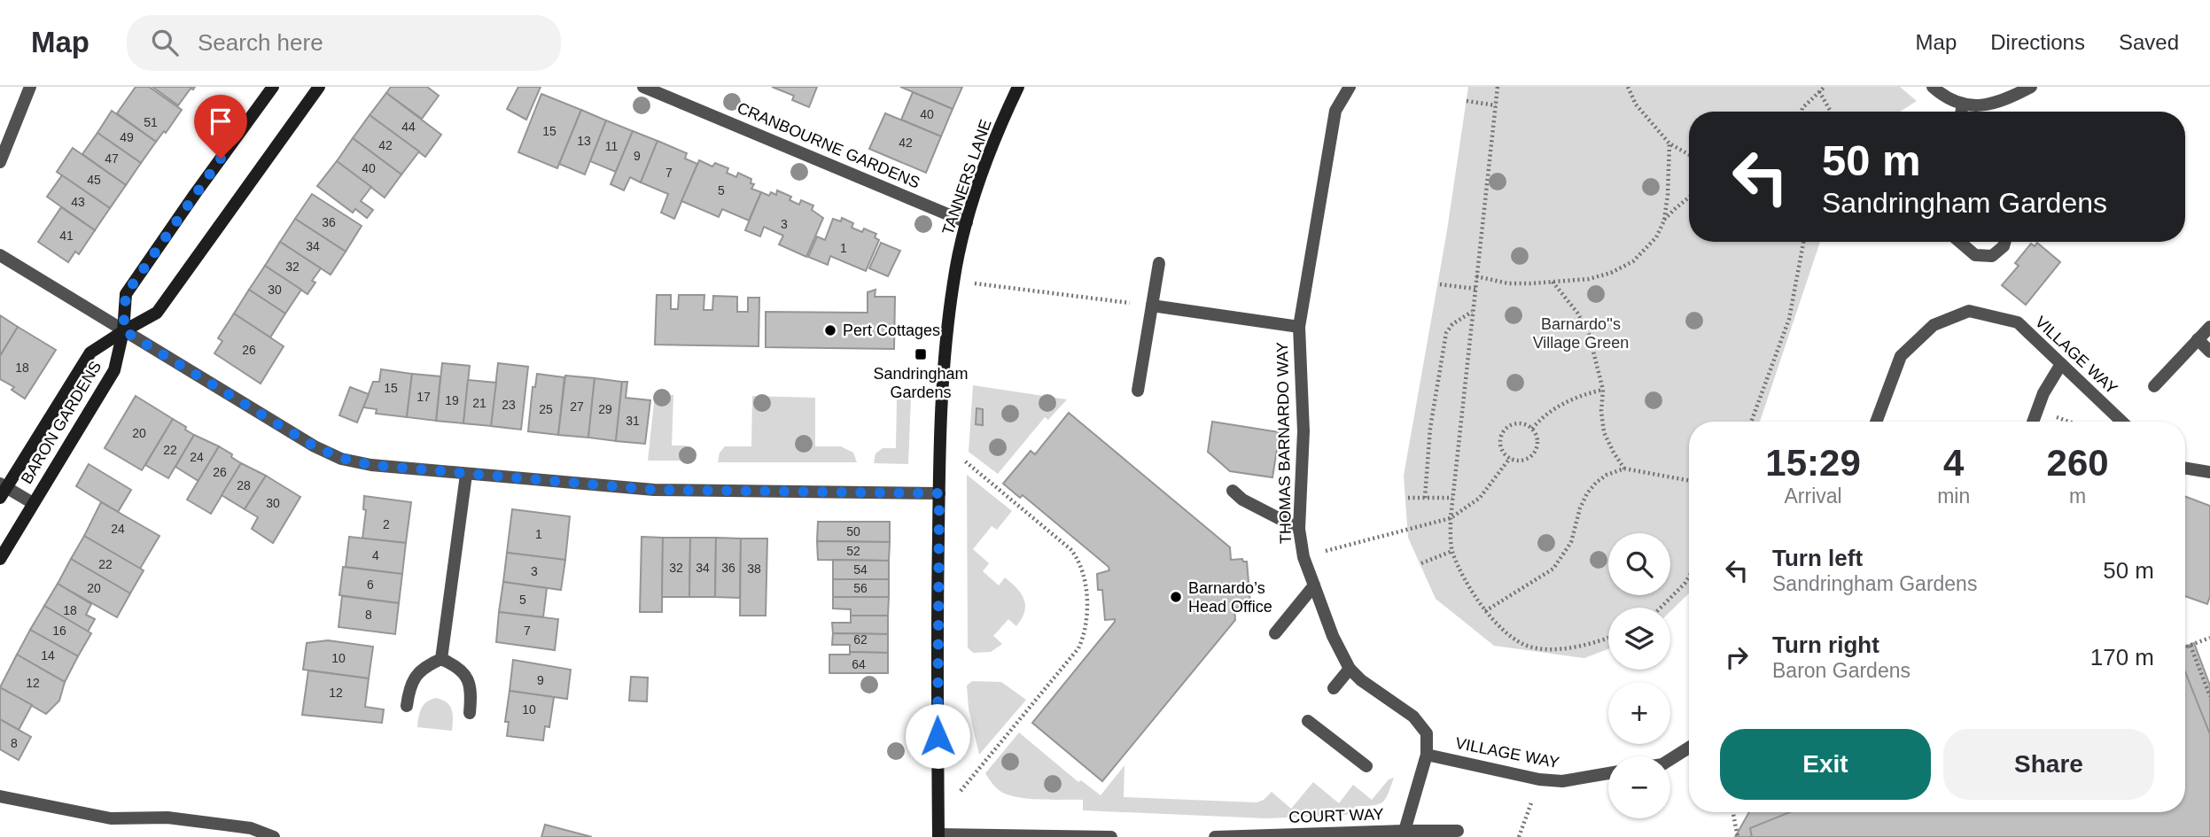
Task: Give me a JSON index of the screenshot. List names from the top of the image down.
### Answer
{
  "streets": {
    "street": [
      "CRANBOURNE GARDENS",
      "TANNERS LANE",
      "VILLAGE WAY",
      "BARON GARDENS",
      "THOMAS BARNARDO WAY",
      "COURT WAY"
    ]
  },
  "crossings": [
    ["CRANBOURNE GARDENS", "TANNERS LANE"],
    ["VILLAGE WAY", "THOMAS BARNARDO WAY"],
    ["THOMAS BARNARDO WAY", "COURT WAY"]
  ],
  "parks": ["Barnardo''s Village Green"],
  "places": {
    "other": ["Pert Cottages", "Barnardo’s Head Office"],
    "transit": ["Sandringham Gardens"]
  },
  "house_numbers": [
    "40",
    "51",
    "44",
    "15",
    "49",
    "13",
    "42",
    "42",
    "11",
    "9",
    "47",
    "40",
    "7",
    "45",
    "5",
    "43",
    "36",
    "3",
    "41",
    "34",
    "1",
    "32",
    "30",
    "26",
    "18",
    "15",
    "17",
    "19",
    "21",
    "23",
    "27",
    "25",
    "29",
    "31",
    "20",
    "22",
    "24",
    "26",
    "28",
    "30",
    "2",
    "24",
    "50",
    "1",
    "52",
    "4",
    "22",
    "32",
    "34",
    "36",
    "38",
    "54",
    "3",
    "6",
    "20",
    "56",
    "5",
    "18",
    "8",
    "16",
    "7",
    "62",
    "14",
    "10",
    "64",
    "9",
    "12",
    "12",
    "10",
    "8"
  ],
  "page": {
    "header": "Map",
    "search": "Search here",
    "nav": ["Map", "Directions", "Saved"],
    "turn": ["50 m", "Sandringham Gardens"],
    "eta": [
      "15:29",
      "Arrival",
      "4",
      "min",
      "260",
      "m"
    ],
    "list": [
      {
        "name": "Turn left",
        "note": "Sandringham Gardens",
        "value": "50 m"
      },
      {
        "name": "Turn right",
        "note": "Baron Gardens",
        "value": "170 m"
      }
    ],
    "map_buttons": ["+", "−"],
    "buttons": ["Exit", "Share"]
  }
}
